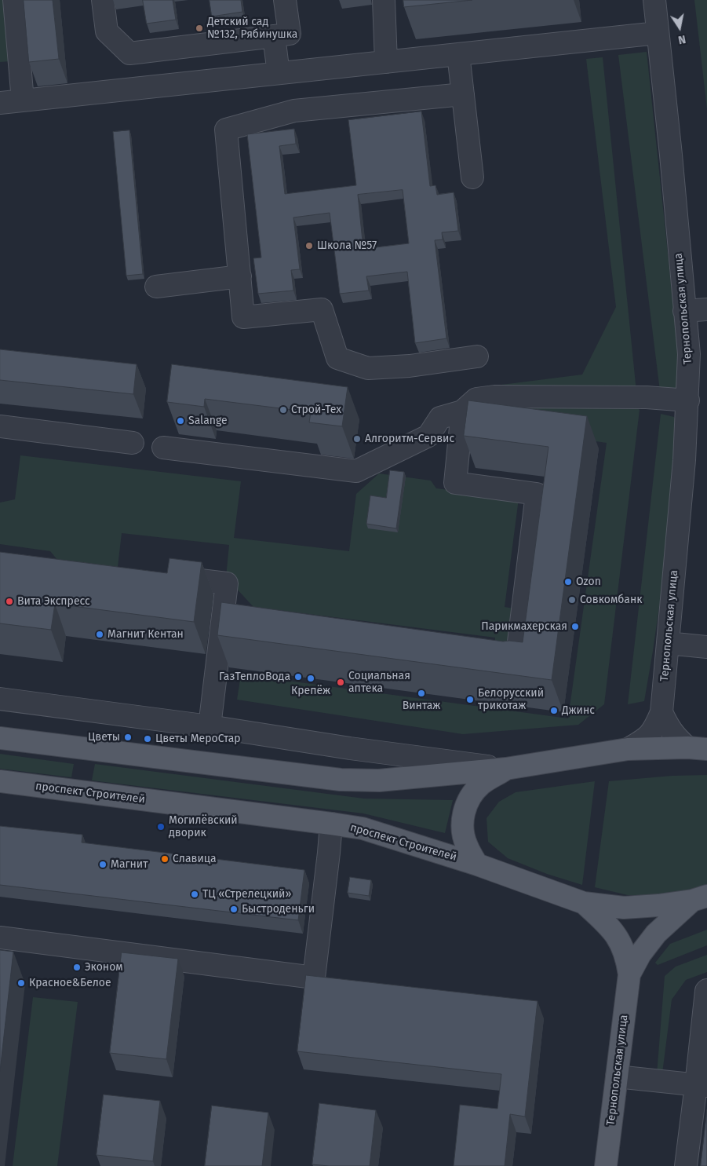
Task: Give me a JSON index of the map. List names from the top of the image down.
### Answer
{
  "streets": {
    "main road": ["Тернопольская улица", "проспект Строителей"]
  },
  "crossings": [
    ["Тернопольская улица", "проспект Строителей"]
  ],
  "places": [
    "Детский сад №132, Рябинушка",
    "Школа №57",
    "Строй-Тех",
    "Salange",
    "Алгоритм-Сервис",
    "Ozon",
    "Совкомбанк",
    "Вита Экспресс",
    "Парикмахерская",
    "Магнит Кентан",
    "ГазТеплоВода",
    "Крепёж",
    "Социальная аптека",
    "Винтаж",
    "Белорусский трикотаж",
    "Джинс",
    "Цветы",
    "Цветы МероСтар",
    "Могилёвский дворик",
    "Славица",
    "Магнит",
    "ТЦ «Стрелецкий»",
    "Быстроденьги",
    "Эконом",
    "Красное&Белое"
  ],
  "north": "bottom"
}
